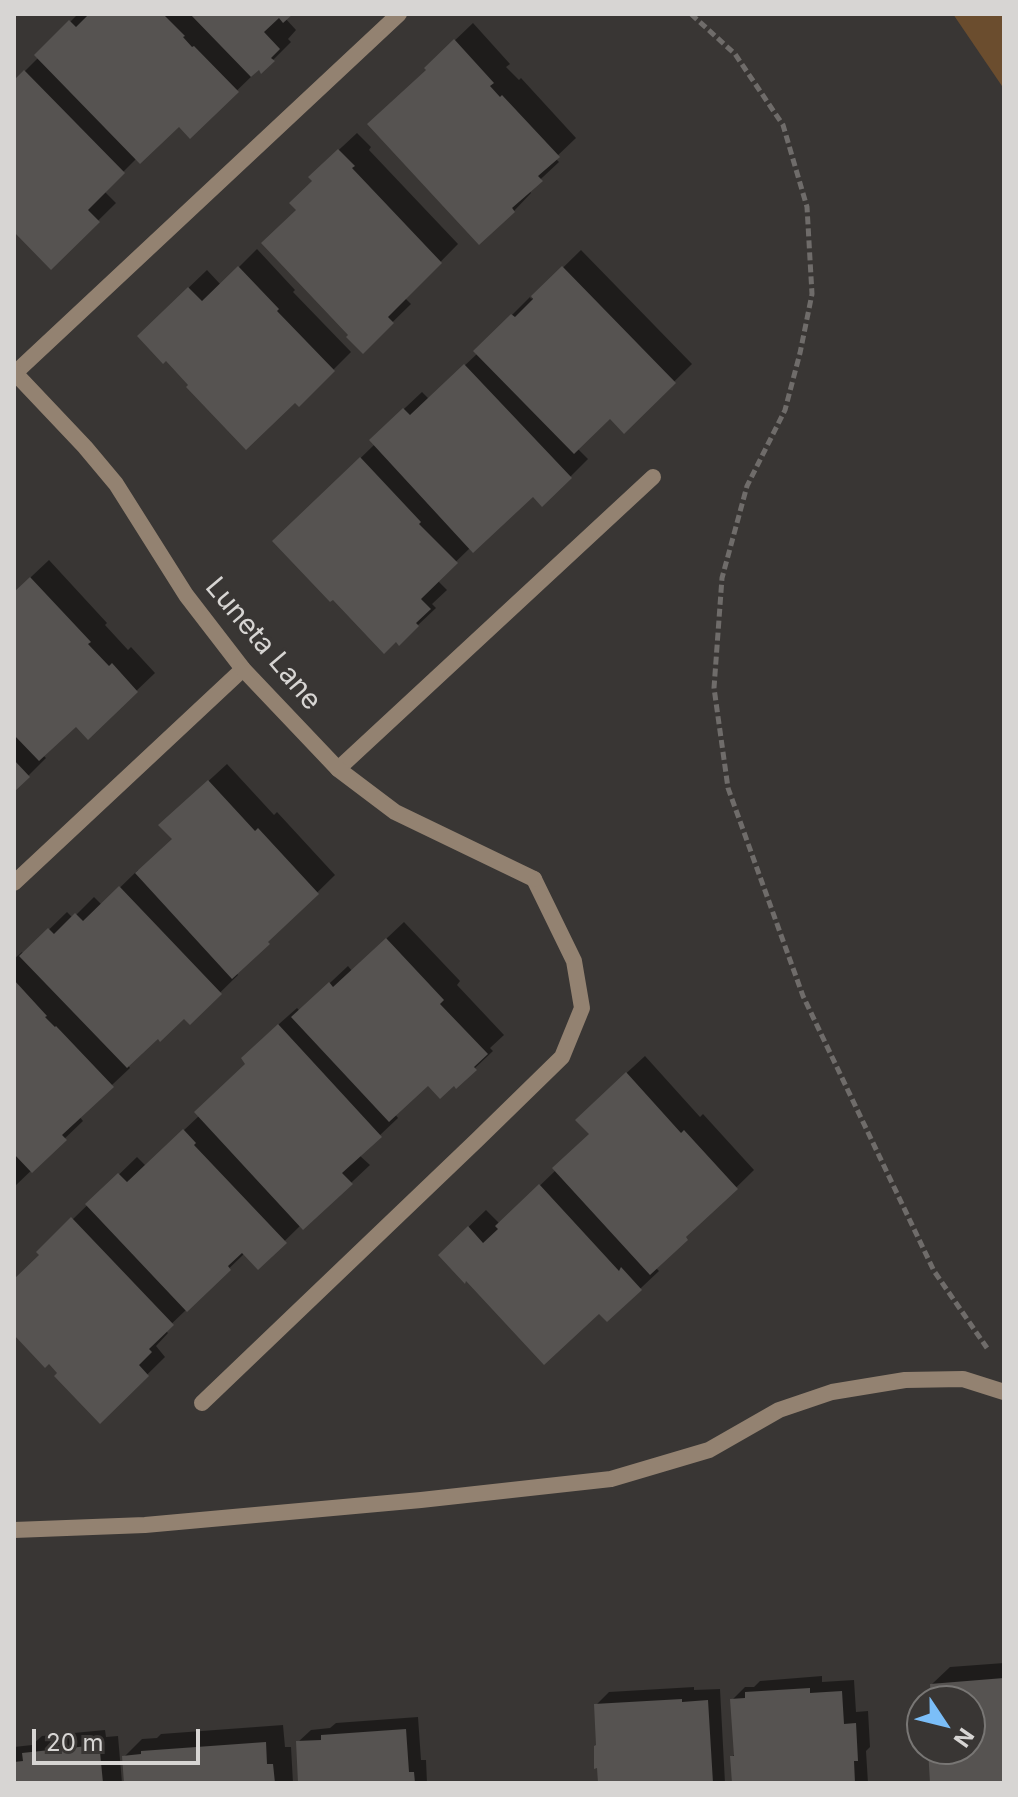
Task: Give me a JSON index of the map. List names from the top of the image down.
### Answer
{
  "streets": {
    "street": ["Luneta Lane"]
  },
  "scale_bar": "20 m",
  "north": "bottom right"
}
